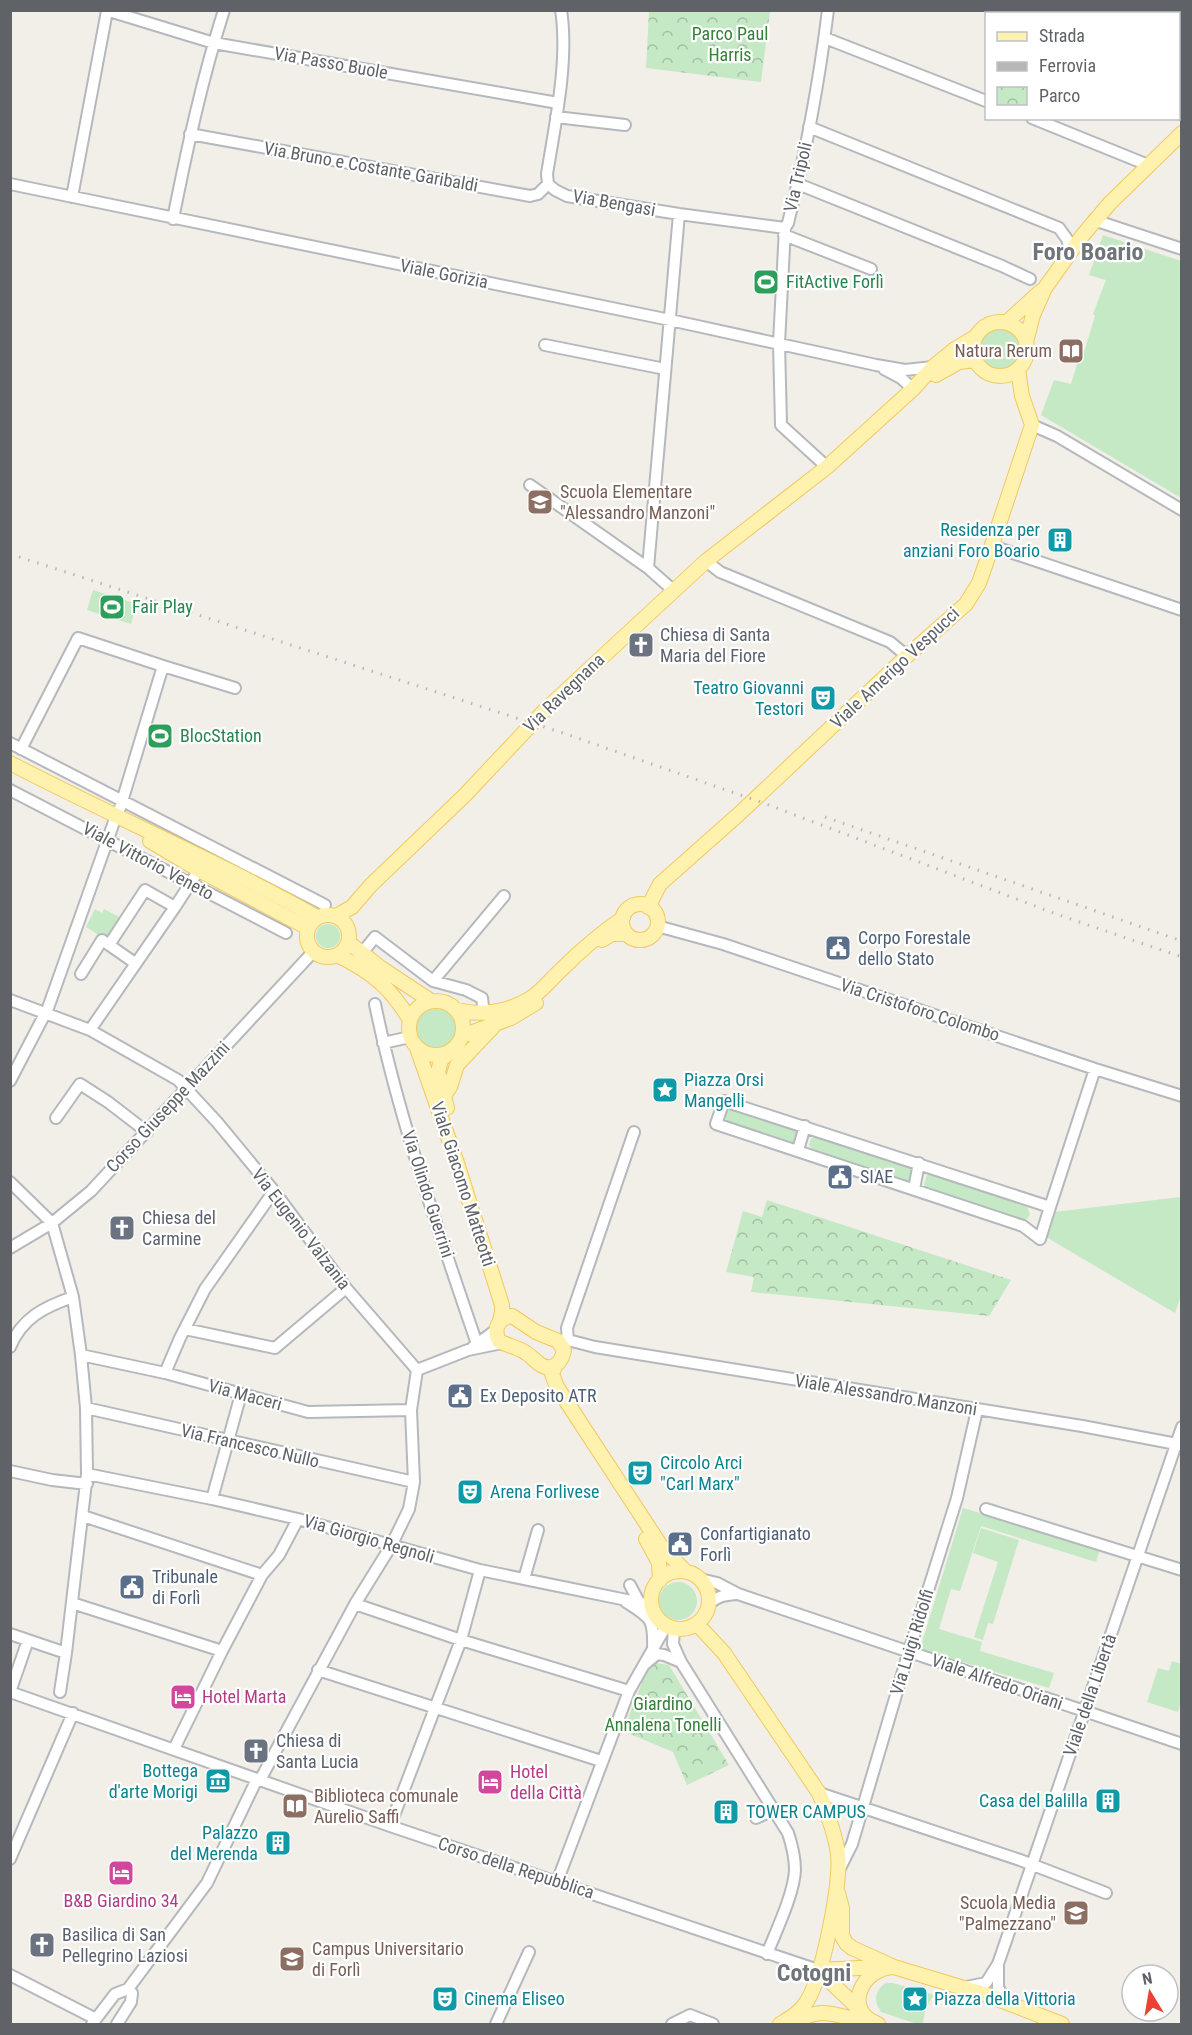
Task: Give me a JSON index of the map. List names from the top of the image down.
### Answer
{
  "streets": {
    "main road": [
      "Viale Amerigo Vespucci",
      "Via Ravegnana",
      "Viale Vittorio Veneto",
      "Viale Giacomo Matteotti"
    ],
    "street": [
      "Via Passo Buole",
      "Via Bruno e Costante Garibaldi",
      "Via Tripoli",
      "Via Bengasi",
      "Viale Gorizia",
      "Via Cristoforo Colombo",
      "Corso Giuseppe Mazzini",
      "Via Olindo Guerrini",
      "Via Eugenio Valzania",
      "Via Maceri",
      "Viale Alessandro Manzoni",
      "Via Francesco Nullo",
      "Via Giorgio Regnoli",
      "Via Luigi Ridolfi",
      "Viale Alfredo Oriani",
      "Viale della Libertà",
      "Corso della Repubblica"
    ]
  },
  "crossings": [
    ["Via Passo Buole", "Via Bengasi"],
    ["Via Bruno e Costante Garibaldi", "Via Bengasi"],
    ["Via Tripoli", "Via Bengasi"],
    ["Via Tripoli", "Viale Gorizia"],
    ["Via Tripoli", "Via Ravegnana"],
    ["Viale Gorizia", "Via Ravegnana"],
    ["Viale Amerigo Vespucci", "Via Cristoforo Colombo"],
    ["Via Ravegnana", "Viale Vittorio Veneto"],
    ["Via Ravegnana", "Corso Giuseppe Mazzini"],
    ["Viale Vittorio Veneto", "Corso Giuseppe Mazzini"],
    ["Corso Giuseppe Mazzini", "Via Eugenio Valzania"],
    ["Viale Alessandro Manzoni", "Via Luigi Ridolfi"],
    ["Viale Alessandro Manzoni", "Viale della Libertà"],
    ["Via Giorgio Regnoli", "Viale Alfredo Oriani"],
    ["Via Luigi Ridolfi", "Viale Alfredo Oriani"],
    ["Viale Alfredo Oriani", "Viale della Libertà"]
  ],
  "districts": ["Foro Boario", "Cotogni"],
  "parks": ["Parco Paul Harris", "Giardino Annalena Tonelli"],
  "places": {
    "sports": ["FitActive Forlì", "Fair Play", "BlocStation"],
    "library": ["Natura Rerum", "Biblioteca comunale Aurelio Saffi"],
    "school or university": ["Scuola Elementare \"Alessandro Manzoni\"", "Scuola Media \"Palmezzano\"", "Campus Universitario di Forlì"],
    "building": [
      "Residenza per anziani Foro Boario",
      "Casa del Balilla",
      "TOWER CAMPUS",
      "Palazzo del Merenda"
    ],
    "church": [
      "Chiesa di Santa Maria del Fiore",
      "Chiesa del Carmine",
      "Chiesa di Santa Lucia",
      "Basilica di San Pellegrino Laziosi"
    ],
    "theatre": [
      "Teatro Giovanni Testori",
      "Circolo Arci \"Carl Marx\"",
      "Arena Forlivese",
      "Cinema Eliseo"
    ],
    "public building": [
      "Corpo Forestale dello Stato",
      "SIAE",
      "Ex Deposito ATR",
      "Confartigianato Forlì",
      "Tribunale di Forlì"
    ],
    "place": ["Piazza Orsi Mangelli", "Piazza della Vittoria"],
    "hotel": ["Hotel Marta", "Hotel della Città", "B&B Giardino 34"],
    "museum": ["Bottega d'arte Morigi"]
  },
  "legend": ["Strada", "Ferrovia", "Parco"],
  "north": "top"
}
